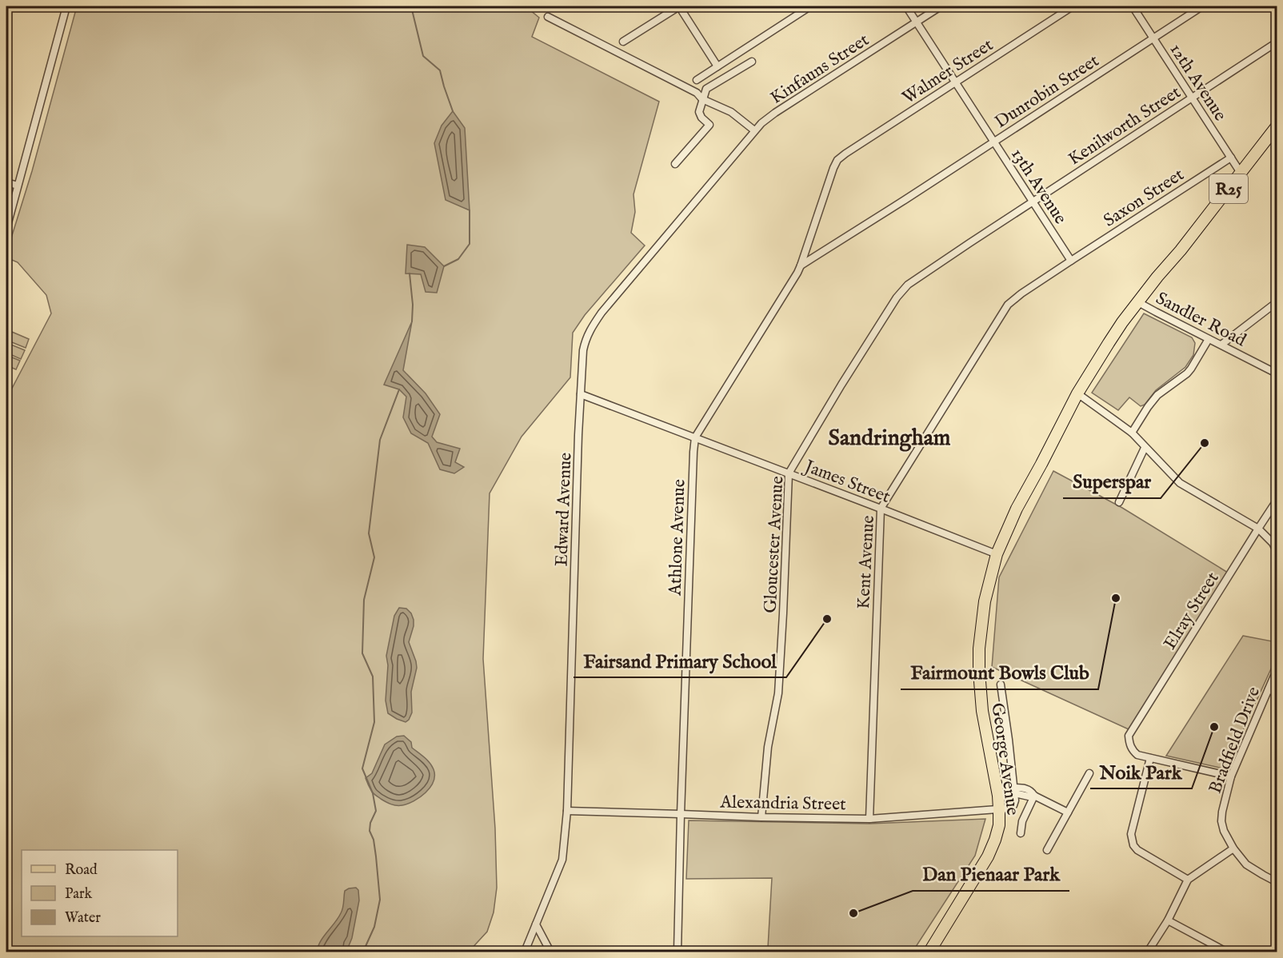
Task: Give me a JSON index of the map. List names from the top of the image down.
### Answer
{
  "streets": {
    "main road": ["R25", "George Avenue"],
    "street": [
      "Kinfauns Street",
      "Walmer Street",
      "12th Avenue",
      "Dunrobin Street",
      "Kenilworth Street",
      "13th Avenue",
      "Saxon Street",
      "Sandler Road",
      "James Street",
      "Edward Avenue",
      "Athlone Avenue",
      "Gloucester Avenue",
      "Kent Avenue",
      "Elray Street",
      "Bradfield Drive",
      "Alexandria Street"
    ]
  },
  "crossings": [
    ["Kinfauns Street", "13th Avenue"],
    ["Kinfauns Street", "Edward Avenue"],
    ["Walmer Street", "13th Avenue"],
    ["Walmer Street", "Athlone Avenue"],
    ["12th Avenue", "Dunrobin Street"],
    ["12th Avenue", "Kenilworth Street"],
    ["12th Avenue", "R25"],
    ["12th Avenue", "Saxon Street"],
    ["Dunrobin Street", "13th Avenue"],
    ["Dunrobin Street", "Athlone Avenue"],
    ["Kenilworth Street", "13th Avenue"],
    ["Kenilworth Street", "Gloucester Avenue"],
    ["13th Avenue", "Saxon Street"],
    ["13th Avenue", "Kent Avenue"],
    ["R25", "Sandler Road"],
    ["R25", "George Avenue"],
    ["Saxon Street", "Kent Avenue"],
    ["Sandler Road", "George Avenue"],
    ["James Street", "Edward Avenue"],
    ["James Street", "Athlone Avenue"],
    ["James Street", "Gloucester Avenue"],
    ["James Street", "Kent Avenue"],
    ["James Street", "George Avenue"],
    ["Edward Avenue", "Alexandria Street"],
    ["Athlone Avenue", "Alexandria Street"],
    ["Gloucester Avenue", "Alexandria Street"],
    ["Kent Avenue", "Alexandria Street"],
    ["George Avenue", "Alexandria Street"]
  ],
  "districts": ["Sandringham"],
  "places": [
    "Superspar",
    "Fairmount Bowls Club",
    "Fairsand Primary School",
    "Noik Park",
    "Dan Pienaar Park"
  ],
  "legend": ["Road", "Park", "Water"]
}
